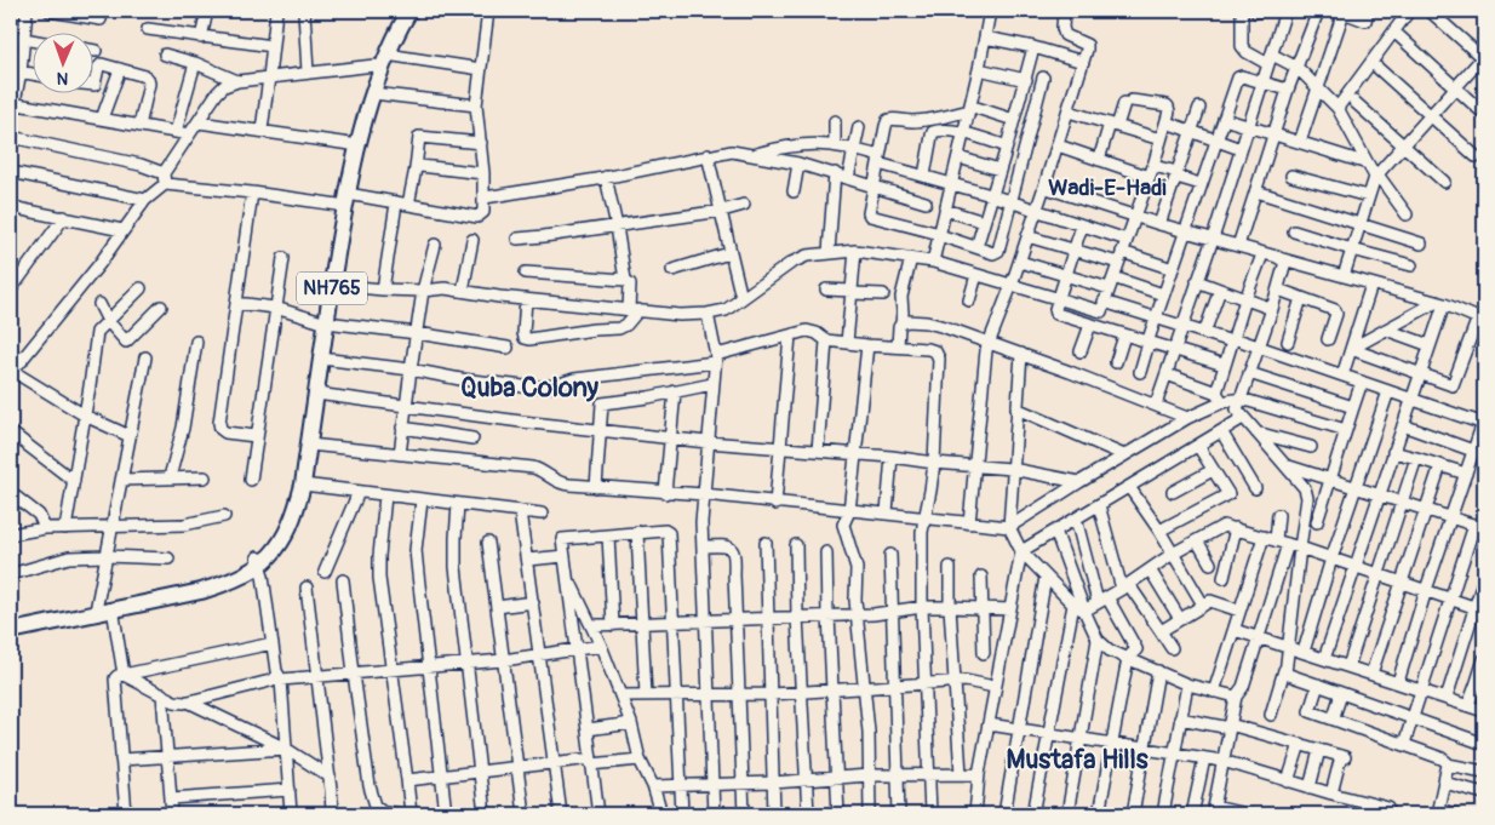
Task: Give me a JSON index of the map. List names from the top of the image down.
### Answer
{
  "streets": {
    "highway": ["NH765"]
  },
  "districts": ["Wadi-E-Hadi", "Quba Colony", "Mustafa Hills"],
  "north": "bottom"
}
